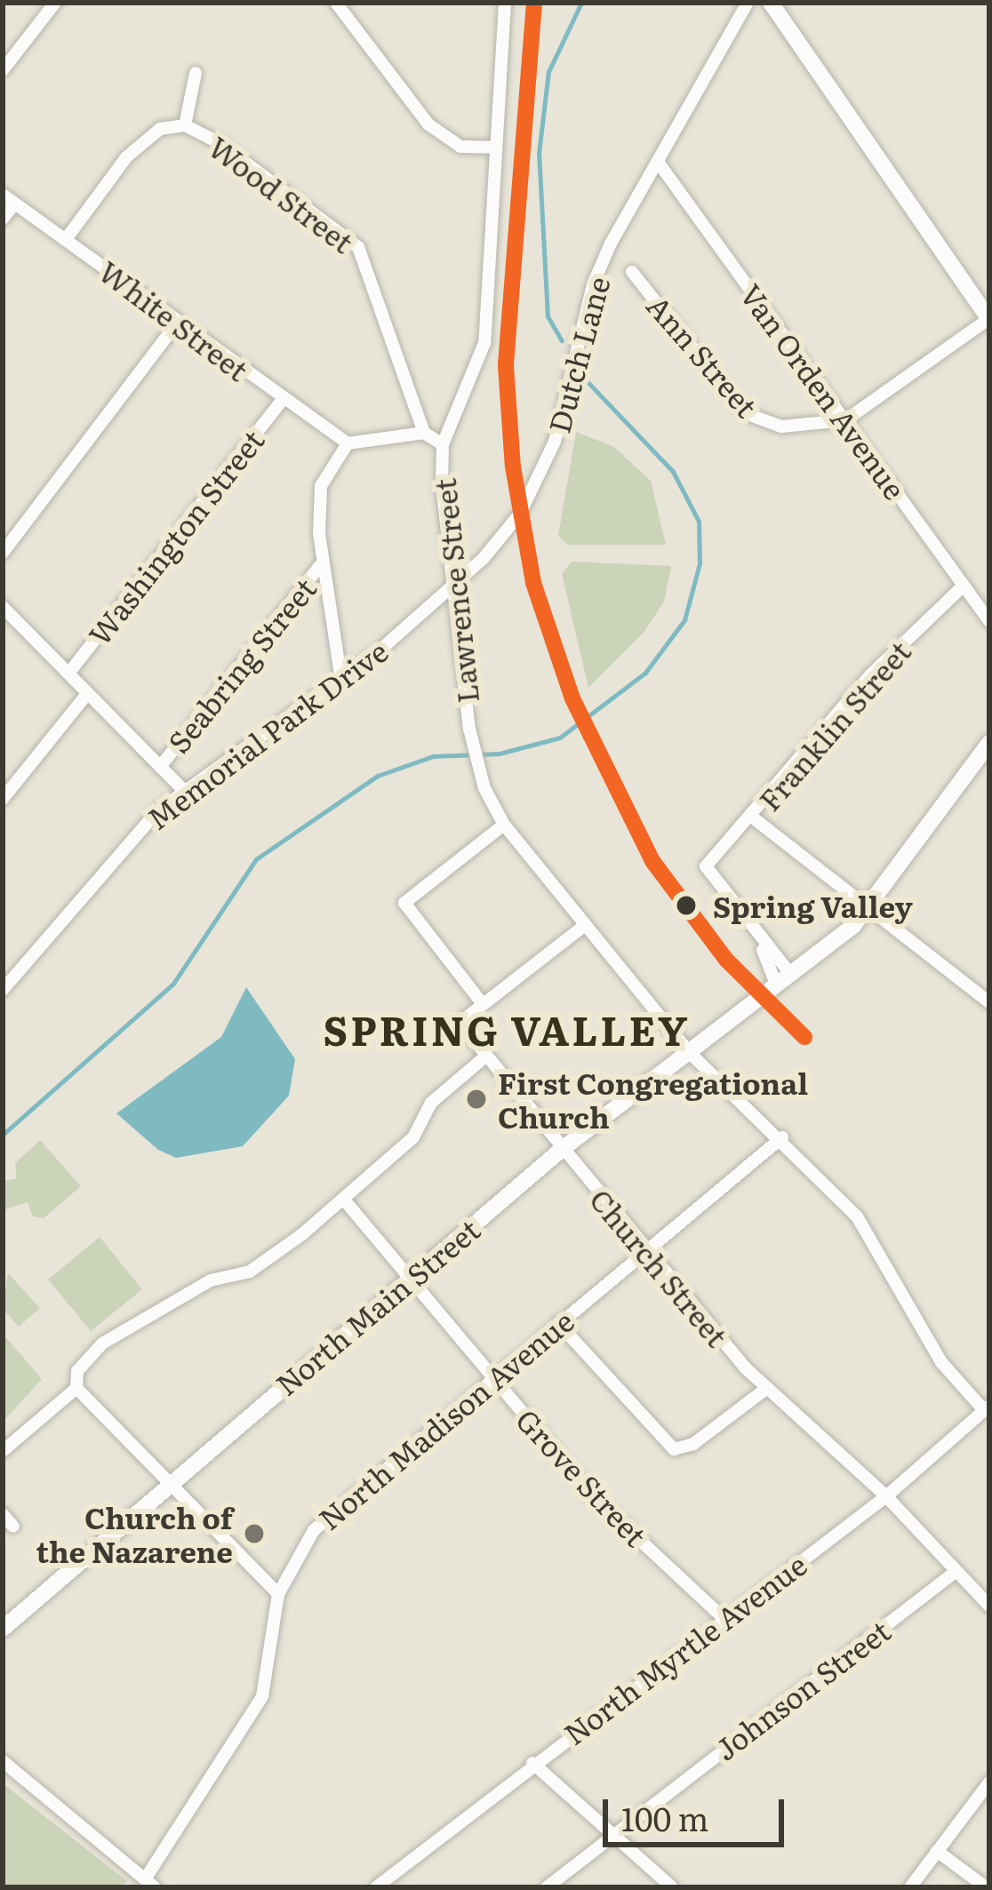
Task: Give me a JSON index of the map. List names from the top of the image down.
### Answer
{
  "streets": {
    "main road": ["North Main Street"],
    "street": [
      "Wood Street",
      "White Street",
      "Dutch Lane",
      "Ann Street",
      "Van Orden Avenue",
      "Washington Street",
      "Lawrence Street",
      "Seabring Street",
      "Franklin Street",
      "Memorial Park Drive",
      "Church Street",
      "North Madison Avenue",
      "Grove Street",
      "North Myrtle Avenue",
      "Johnson Street"
    ]
  },
  "crossings": [
    ["Wood Street", "White Street"],
    ["White Street", "Washington Street"],
    ["Dutch Lane", "Van Orden Avenue"],
    ["Dutch Lane", "Lawrence Street"],
    ["Dutch Lane", "Memorial Park Drive"],
    ["Ann Street", "Van Orden Avenue"],
    ["Van Orden Avenue", "Franklin Street"],
    ["Lawrence Street", "Memorial Park Drive"],
    ["Lawrence Street", "North Main Street"],
    ["Lawrence Street", "North Madison Avenue"],
    ["Lawrence Street", "North Myrtle Avenue"],
    ["Franklin Street", "North Main Street"],
    ["Church Street", "North Main Street"],
    ["Church Street", "North Madison Avenue"],
    ["Church Street", "North Myrtle Avenue"],
    ["Church Street", "Johnson Street"],
    ["North Main Street", "Grove Street"],
    ["North Madison Avenue", "Grove Street"],
    ["Grove Street", "North Myrtle Avenue"]
  ],
  "districts": ["SPRING VALLEY"],
  "places": ["Spring Valley", "First Congregational Church", "Church of the Nazarene"],
  "scale_bar": "100 m"
}
